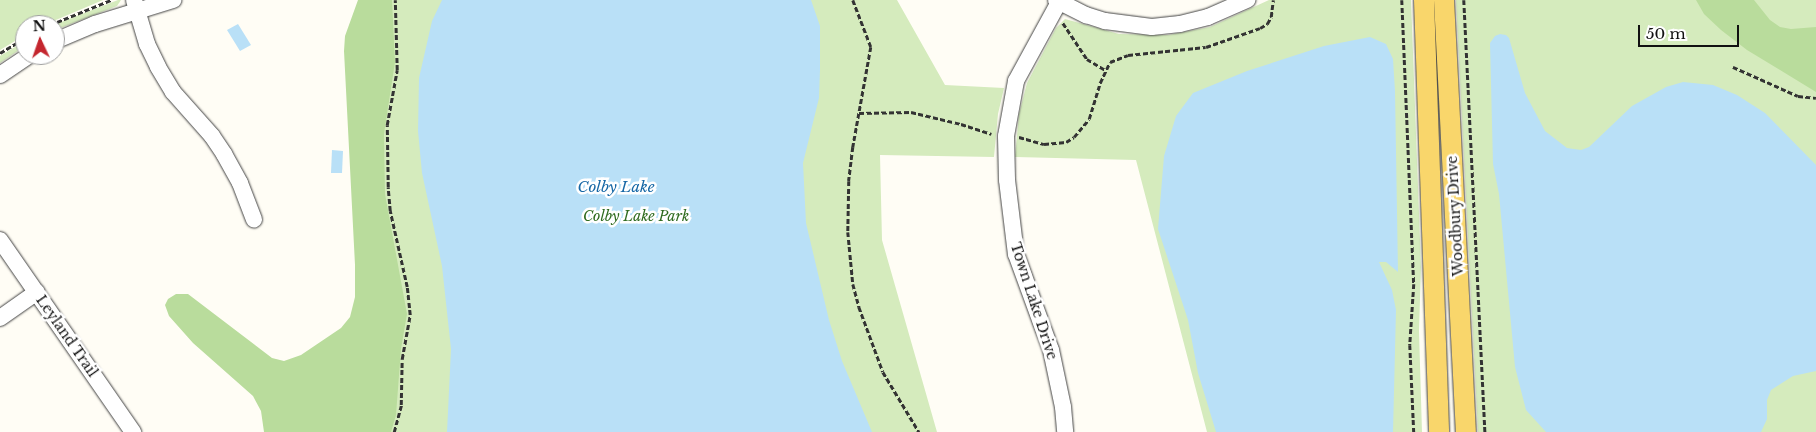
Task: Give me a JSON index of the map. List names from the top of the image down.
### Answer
{
  "streets": {
    "main road": ["Woodbury Drive"],
    "street": ["Town Lake Drive", "Leyland Trail"]
  },
  "water": ["Colby Lake"],
  "parks": ["Colby Lake Park"],
  "scale_bar": "50 m",
  "north": "top"
}
